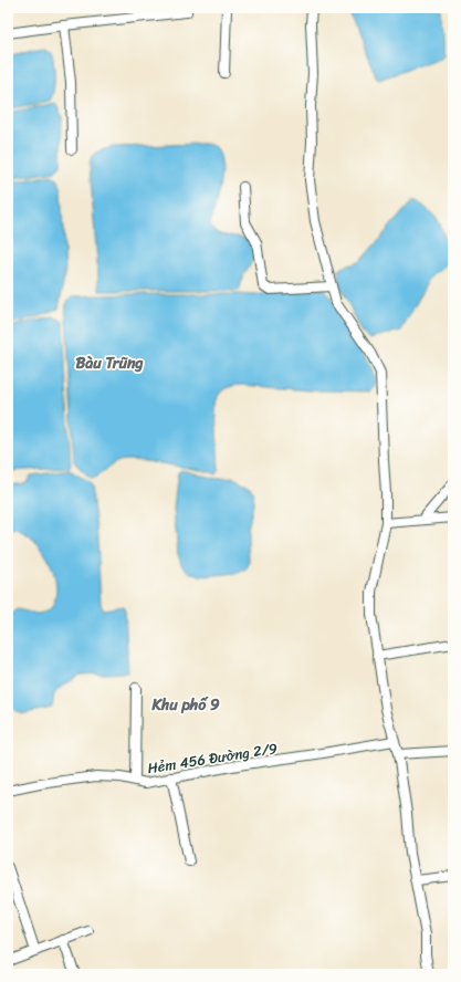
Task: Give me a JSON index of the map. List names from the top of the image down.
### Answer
{
  "streets": {
    "street": ["Hẻm 456 Đường 2/9"]
  },
  "districts": ["Bàu Trũng", "Khu phố 9"]
}
